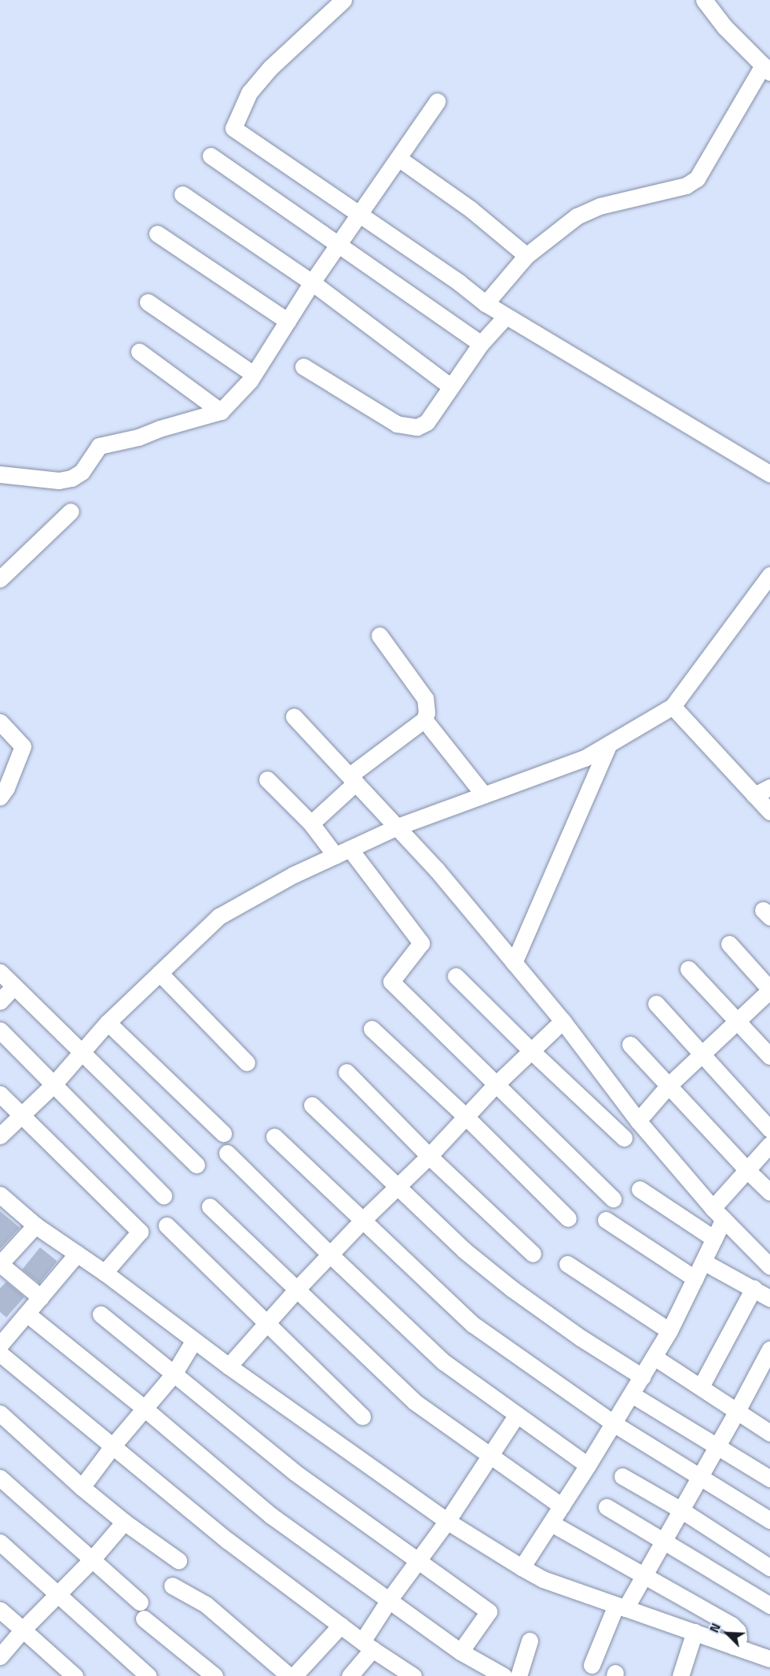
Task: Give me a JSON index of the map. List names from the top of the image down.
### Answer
{
  "north": "top left"
}
